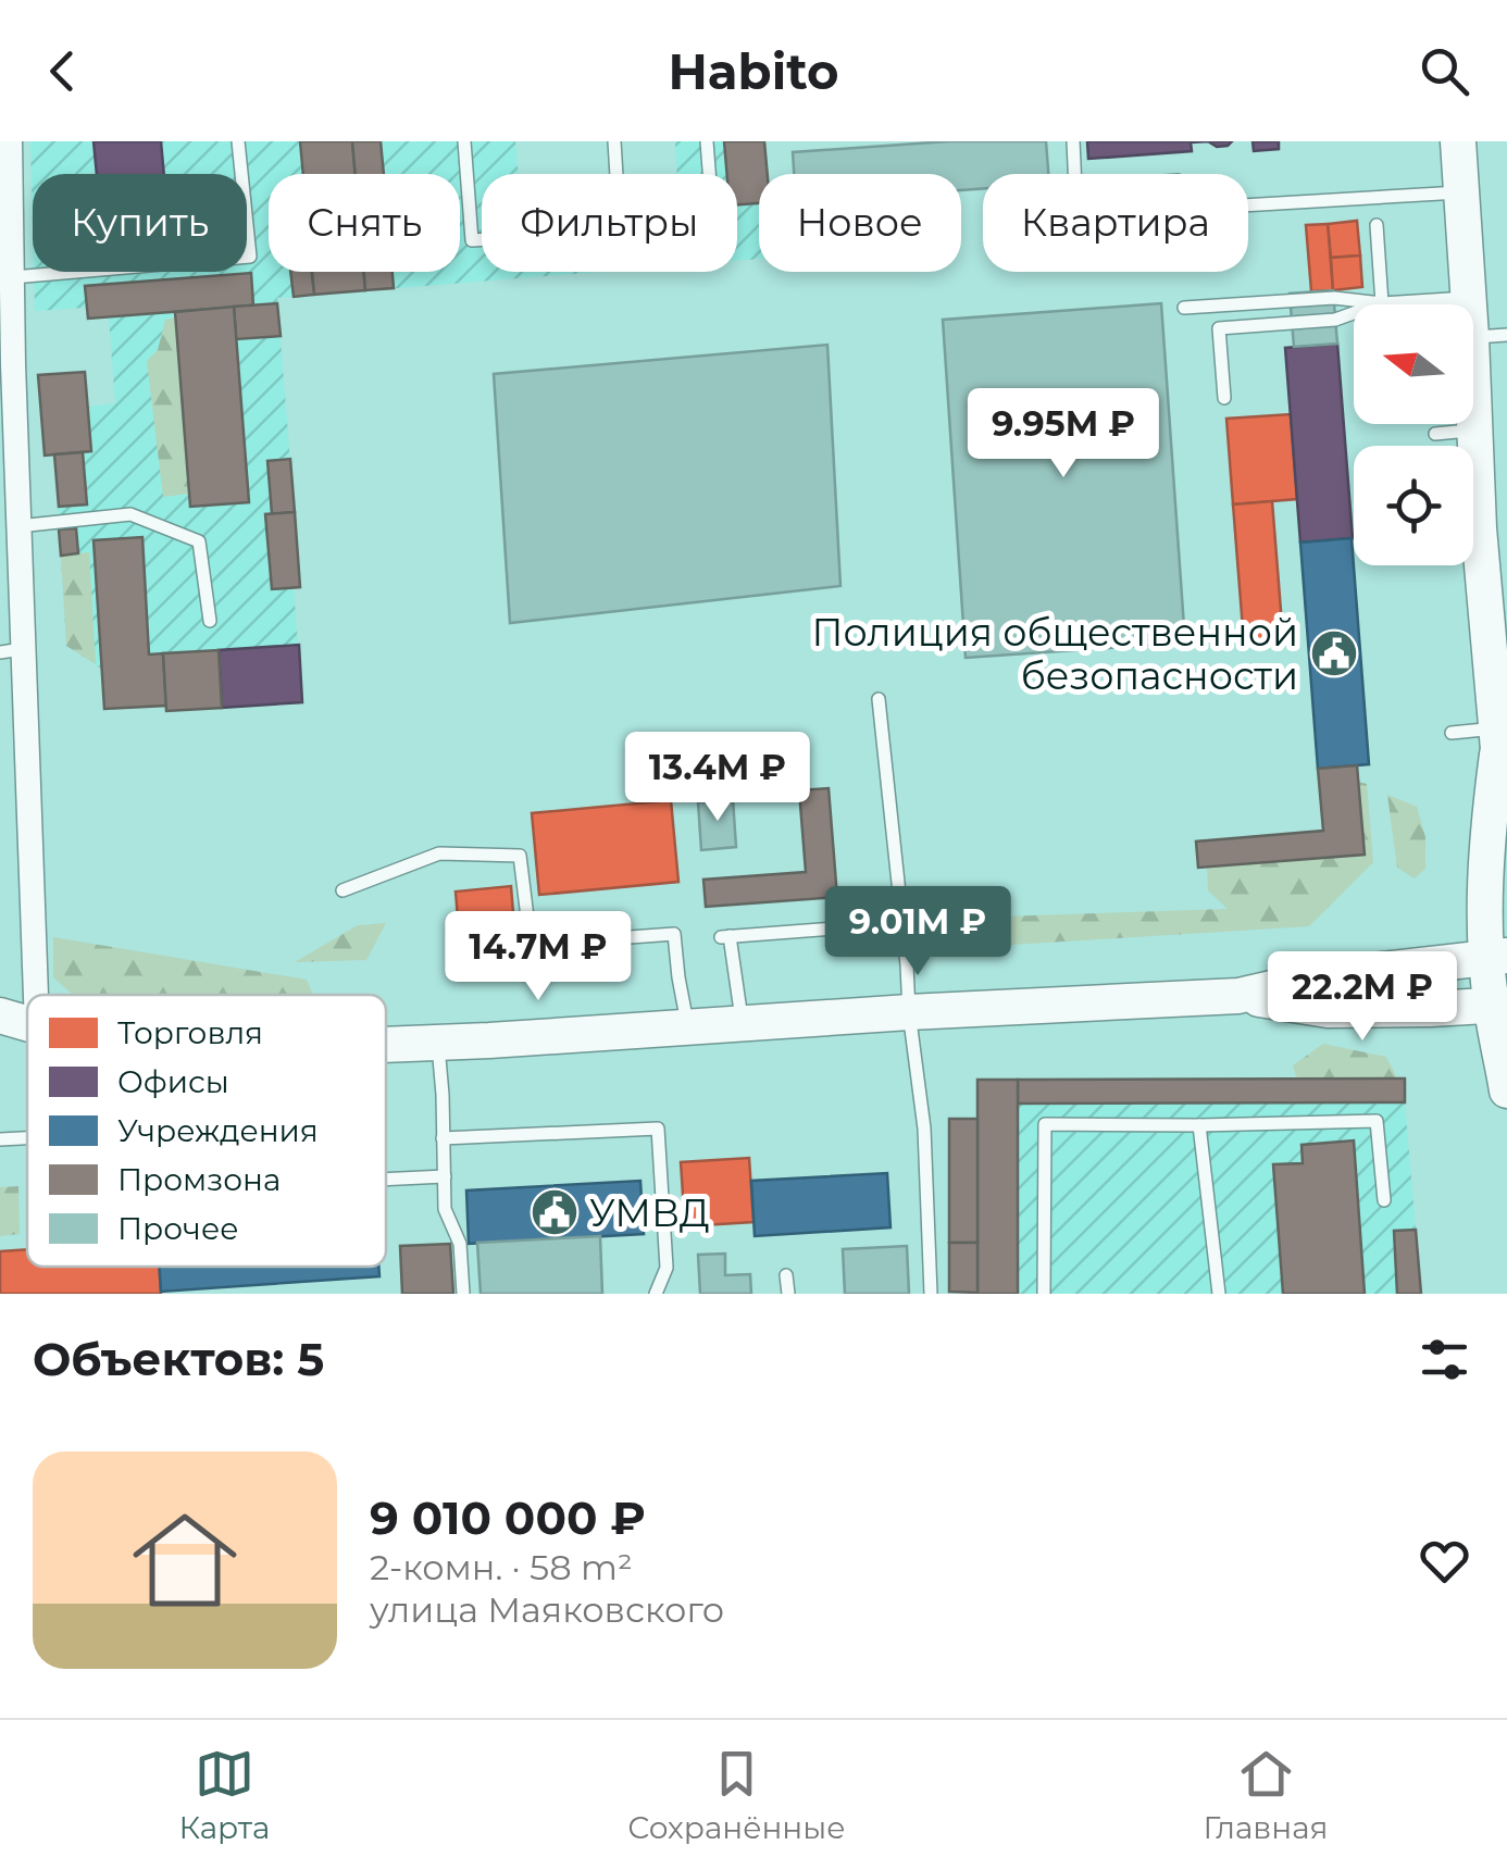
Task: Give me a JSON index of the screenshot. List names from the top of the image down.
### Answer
{
  "places": {
    "public building": ["Полиция общественной безопасности", "УМВД"]
  },
  "legend": [
    "Торговля",
    "Офисы",
    "Учреждения",
    "Промзона",
    "Прочее"
  ],
  "north": "left",
  "page": {
    "header": "Habito",
    "chip": [
      "Купить",
      "Снять",
      "Фильтры",
      "Новое",
      "Квартира"
    ],
    "price": [
      "9.95M ₽",
      "13.4M ₽",
      "9.01M ₽",
      "14.7M ₽",
      "22.2M ₽"
    ],
    "heading": "Объектов: 5",
    "list": [
      {
        "name": "9 010 000 ₽",
        "note": "2-комн. · 58 m² · улица Маяковского"
      }
    ],
    "tabs": ["Карта", "Сохранённые", "Главная"]
  }
}
